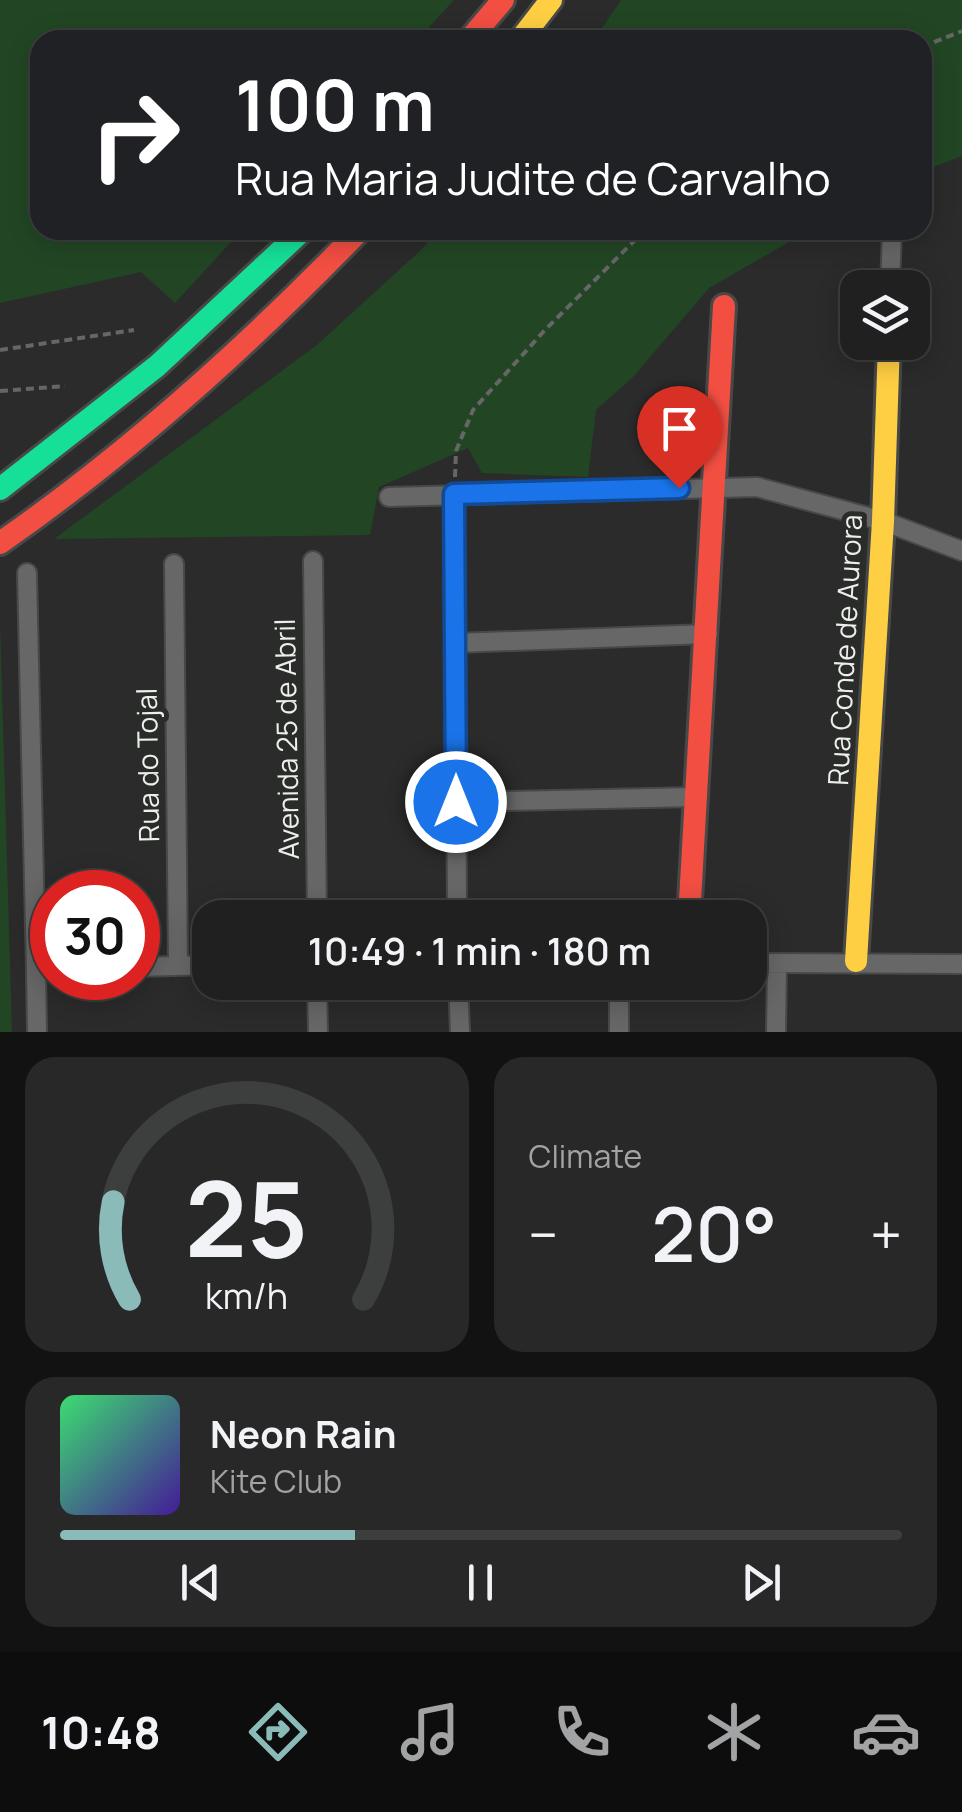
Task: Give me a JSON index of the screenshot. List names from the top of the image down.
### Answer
{
  "streets": {
    "main road": ["Rua Conde de Aurora"],
    "street": ["Avenida 25 de Abril", "Rua do Tojal"]
  },
  "page": {
    "turn": ["100 m", "Rua Maria Judite de Carvalho"],
    "limit": "30",
    "trip": "10:49 · 1 min · 180 m",
    "tile": "Climate",
    "heat": ["−", "20°", "+"],
    "song": ["Neon Rain", "Kite Club"],
    "tabs": "10:48",
    "gauge": ["25", "km/h"]
  }
}
